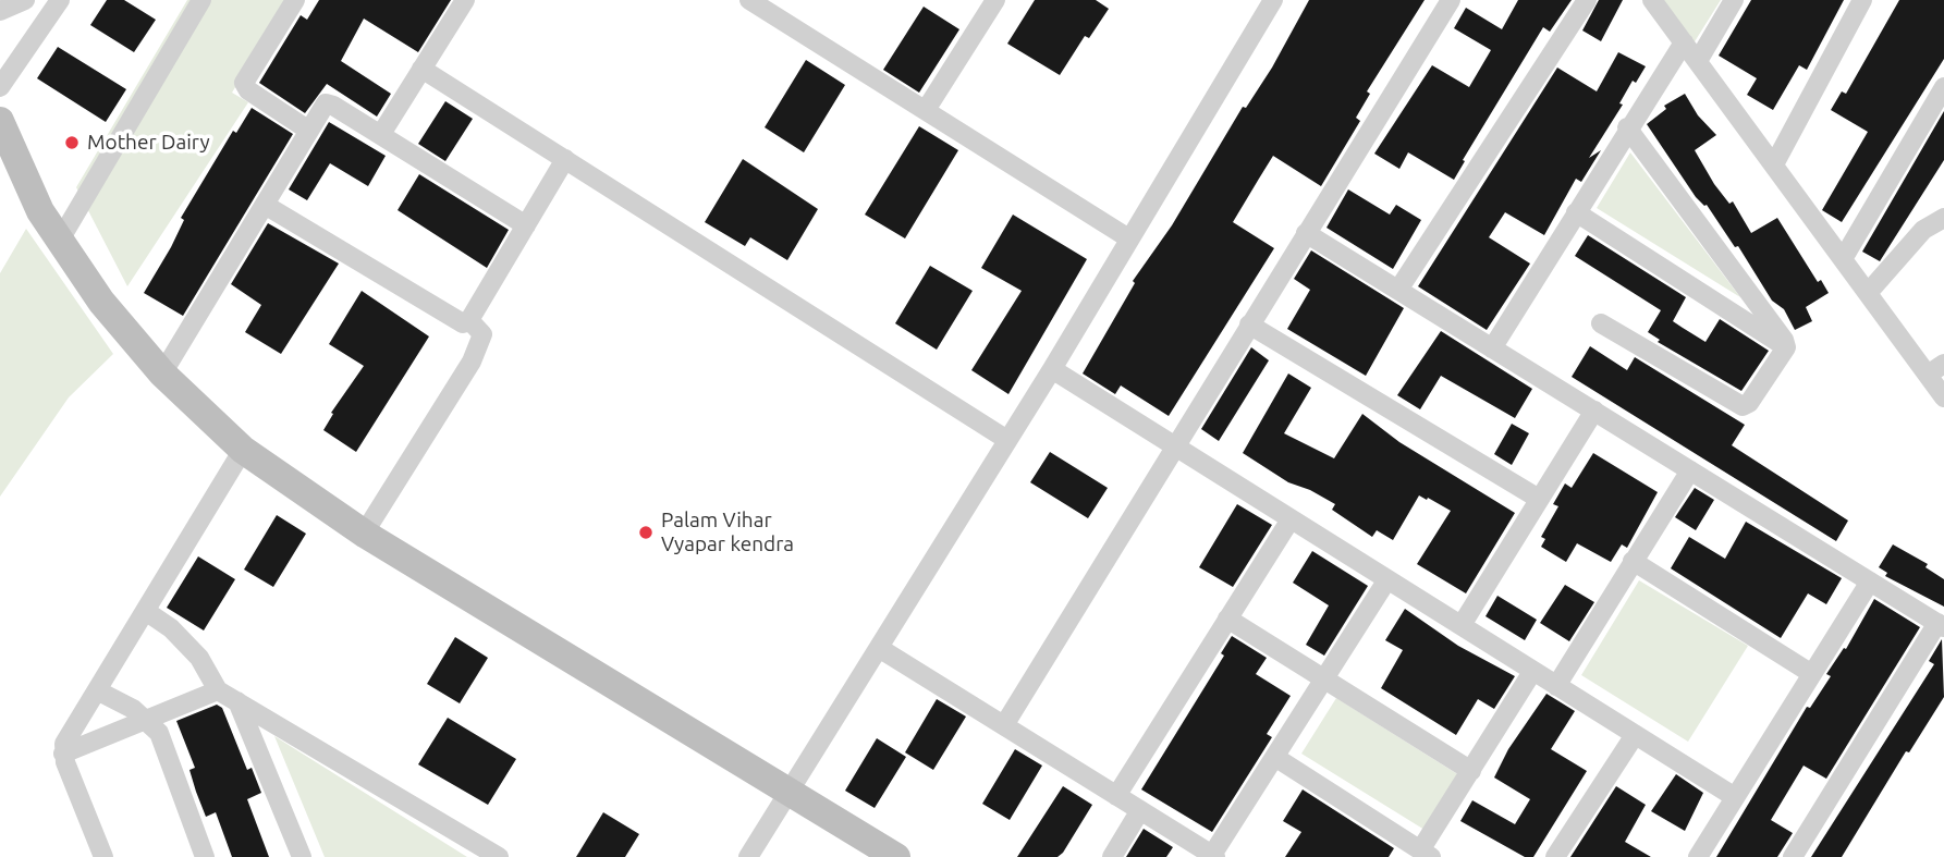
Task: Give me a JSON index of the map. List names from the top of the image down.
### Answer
{
  "places": ["Mother Dairy", "Palam Vihar Vyapar kendra"]
}
